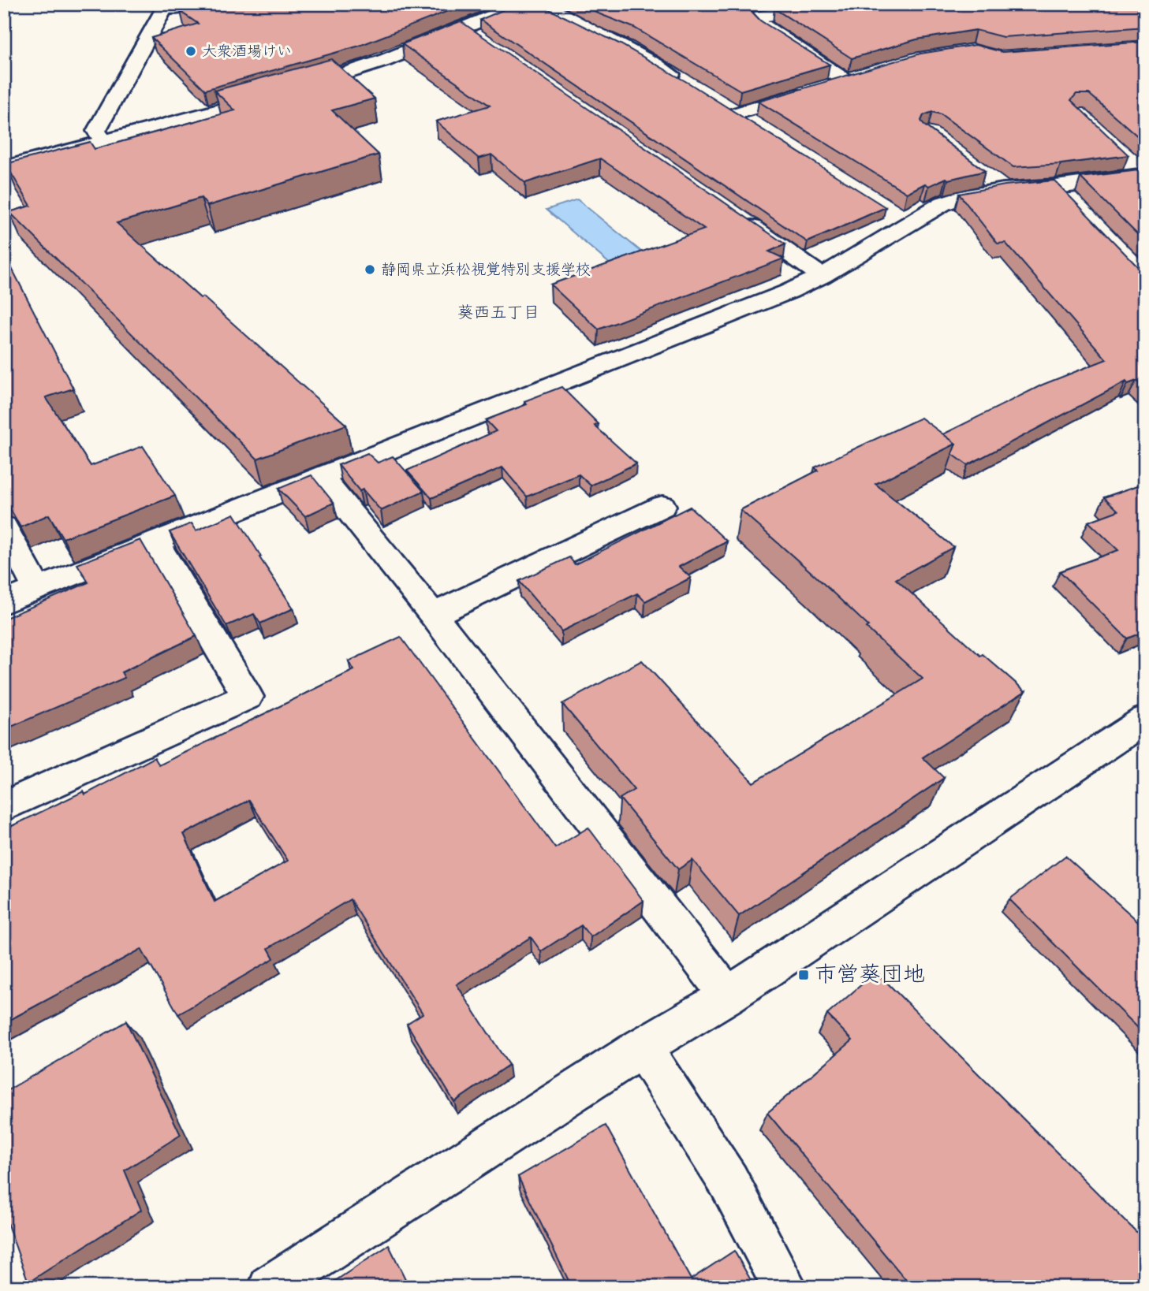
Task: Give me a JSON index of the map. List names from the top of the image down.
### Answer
{
  "districts": ["葵西五丁目"],
  "places": {
    "other": ["大衆酒場けい", "静岡県立浜松視覚特別支援学校"],
    "transit": ["市営葵団地"]
  }
}
